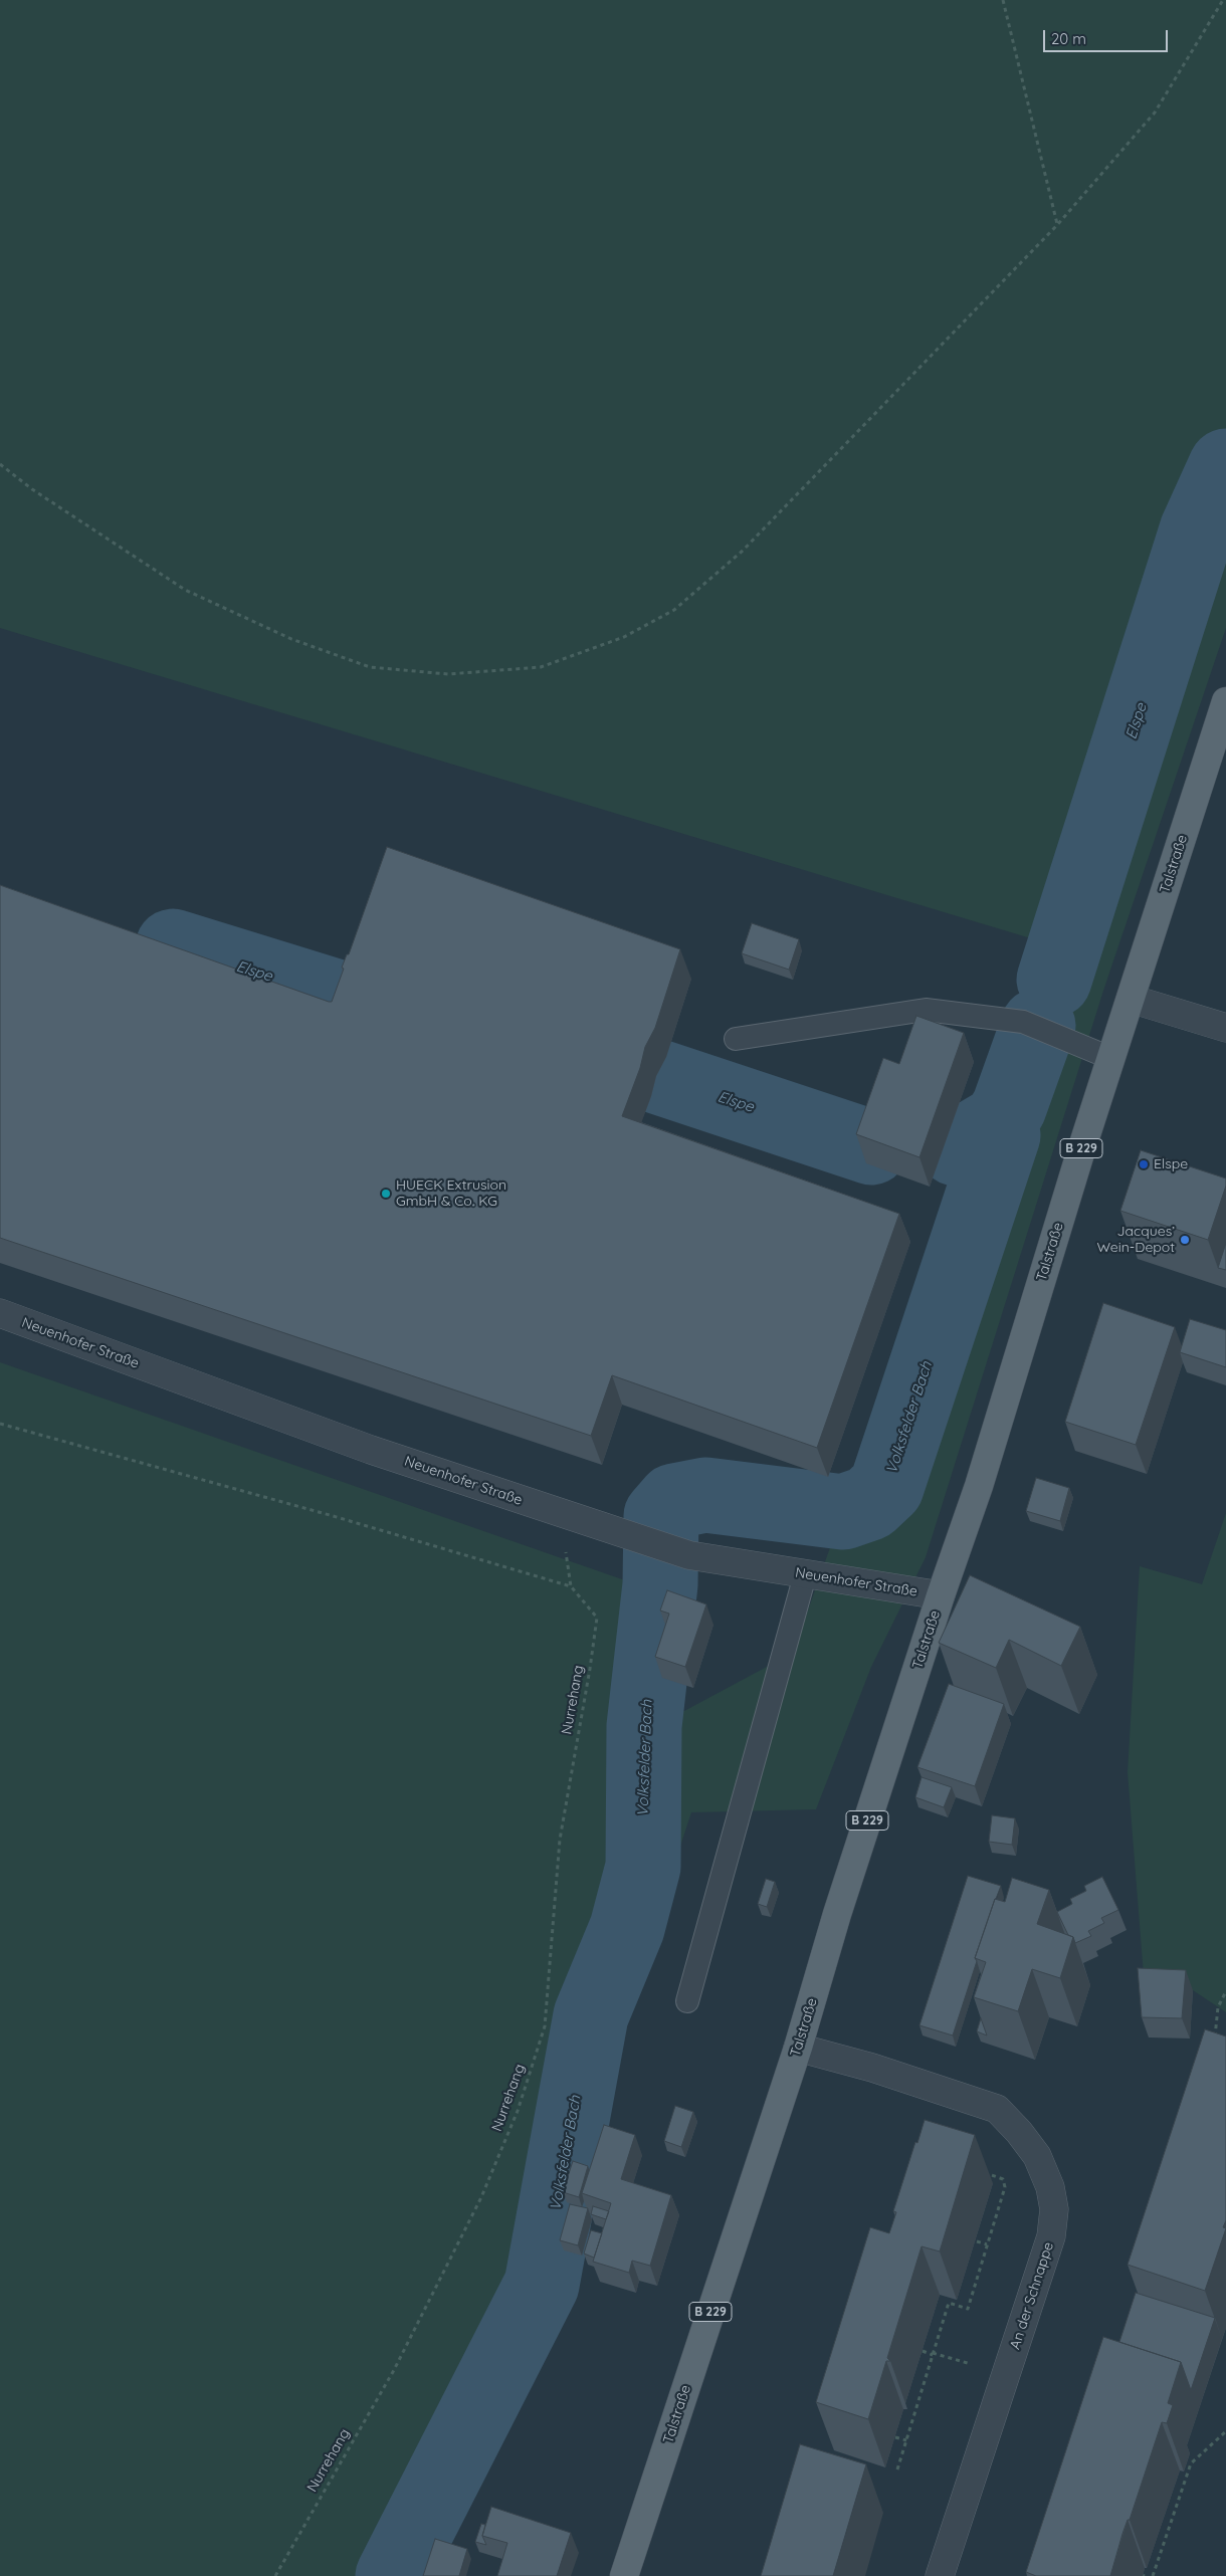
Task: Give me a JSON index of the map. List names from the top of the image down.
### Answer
{
  "streets": {
    "main road": ["Talstraße", "B 229"],
    "street": ["Neuenhofer Straße", "An der Schnappe"],
    "path": ["Nurrehang"]
  },
  "crossings": [
    ["Talstraße", "Neuenhofer Straße"],
    ["Talstraße", "An der Schnappe"]
  ],
  "water": ["Elspe", "Volksfelder Bach"],
  "places": ["Elspe", "HUECK Extrusion GmbH & Co. KG", "Jacques’ Wein-Depot"],
  "scale_bar": "20 m"
}
